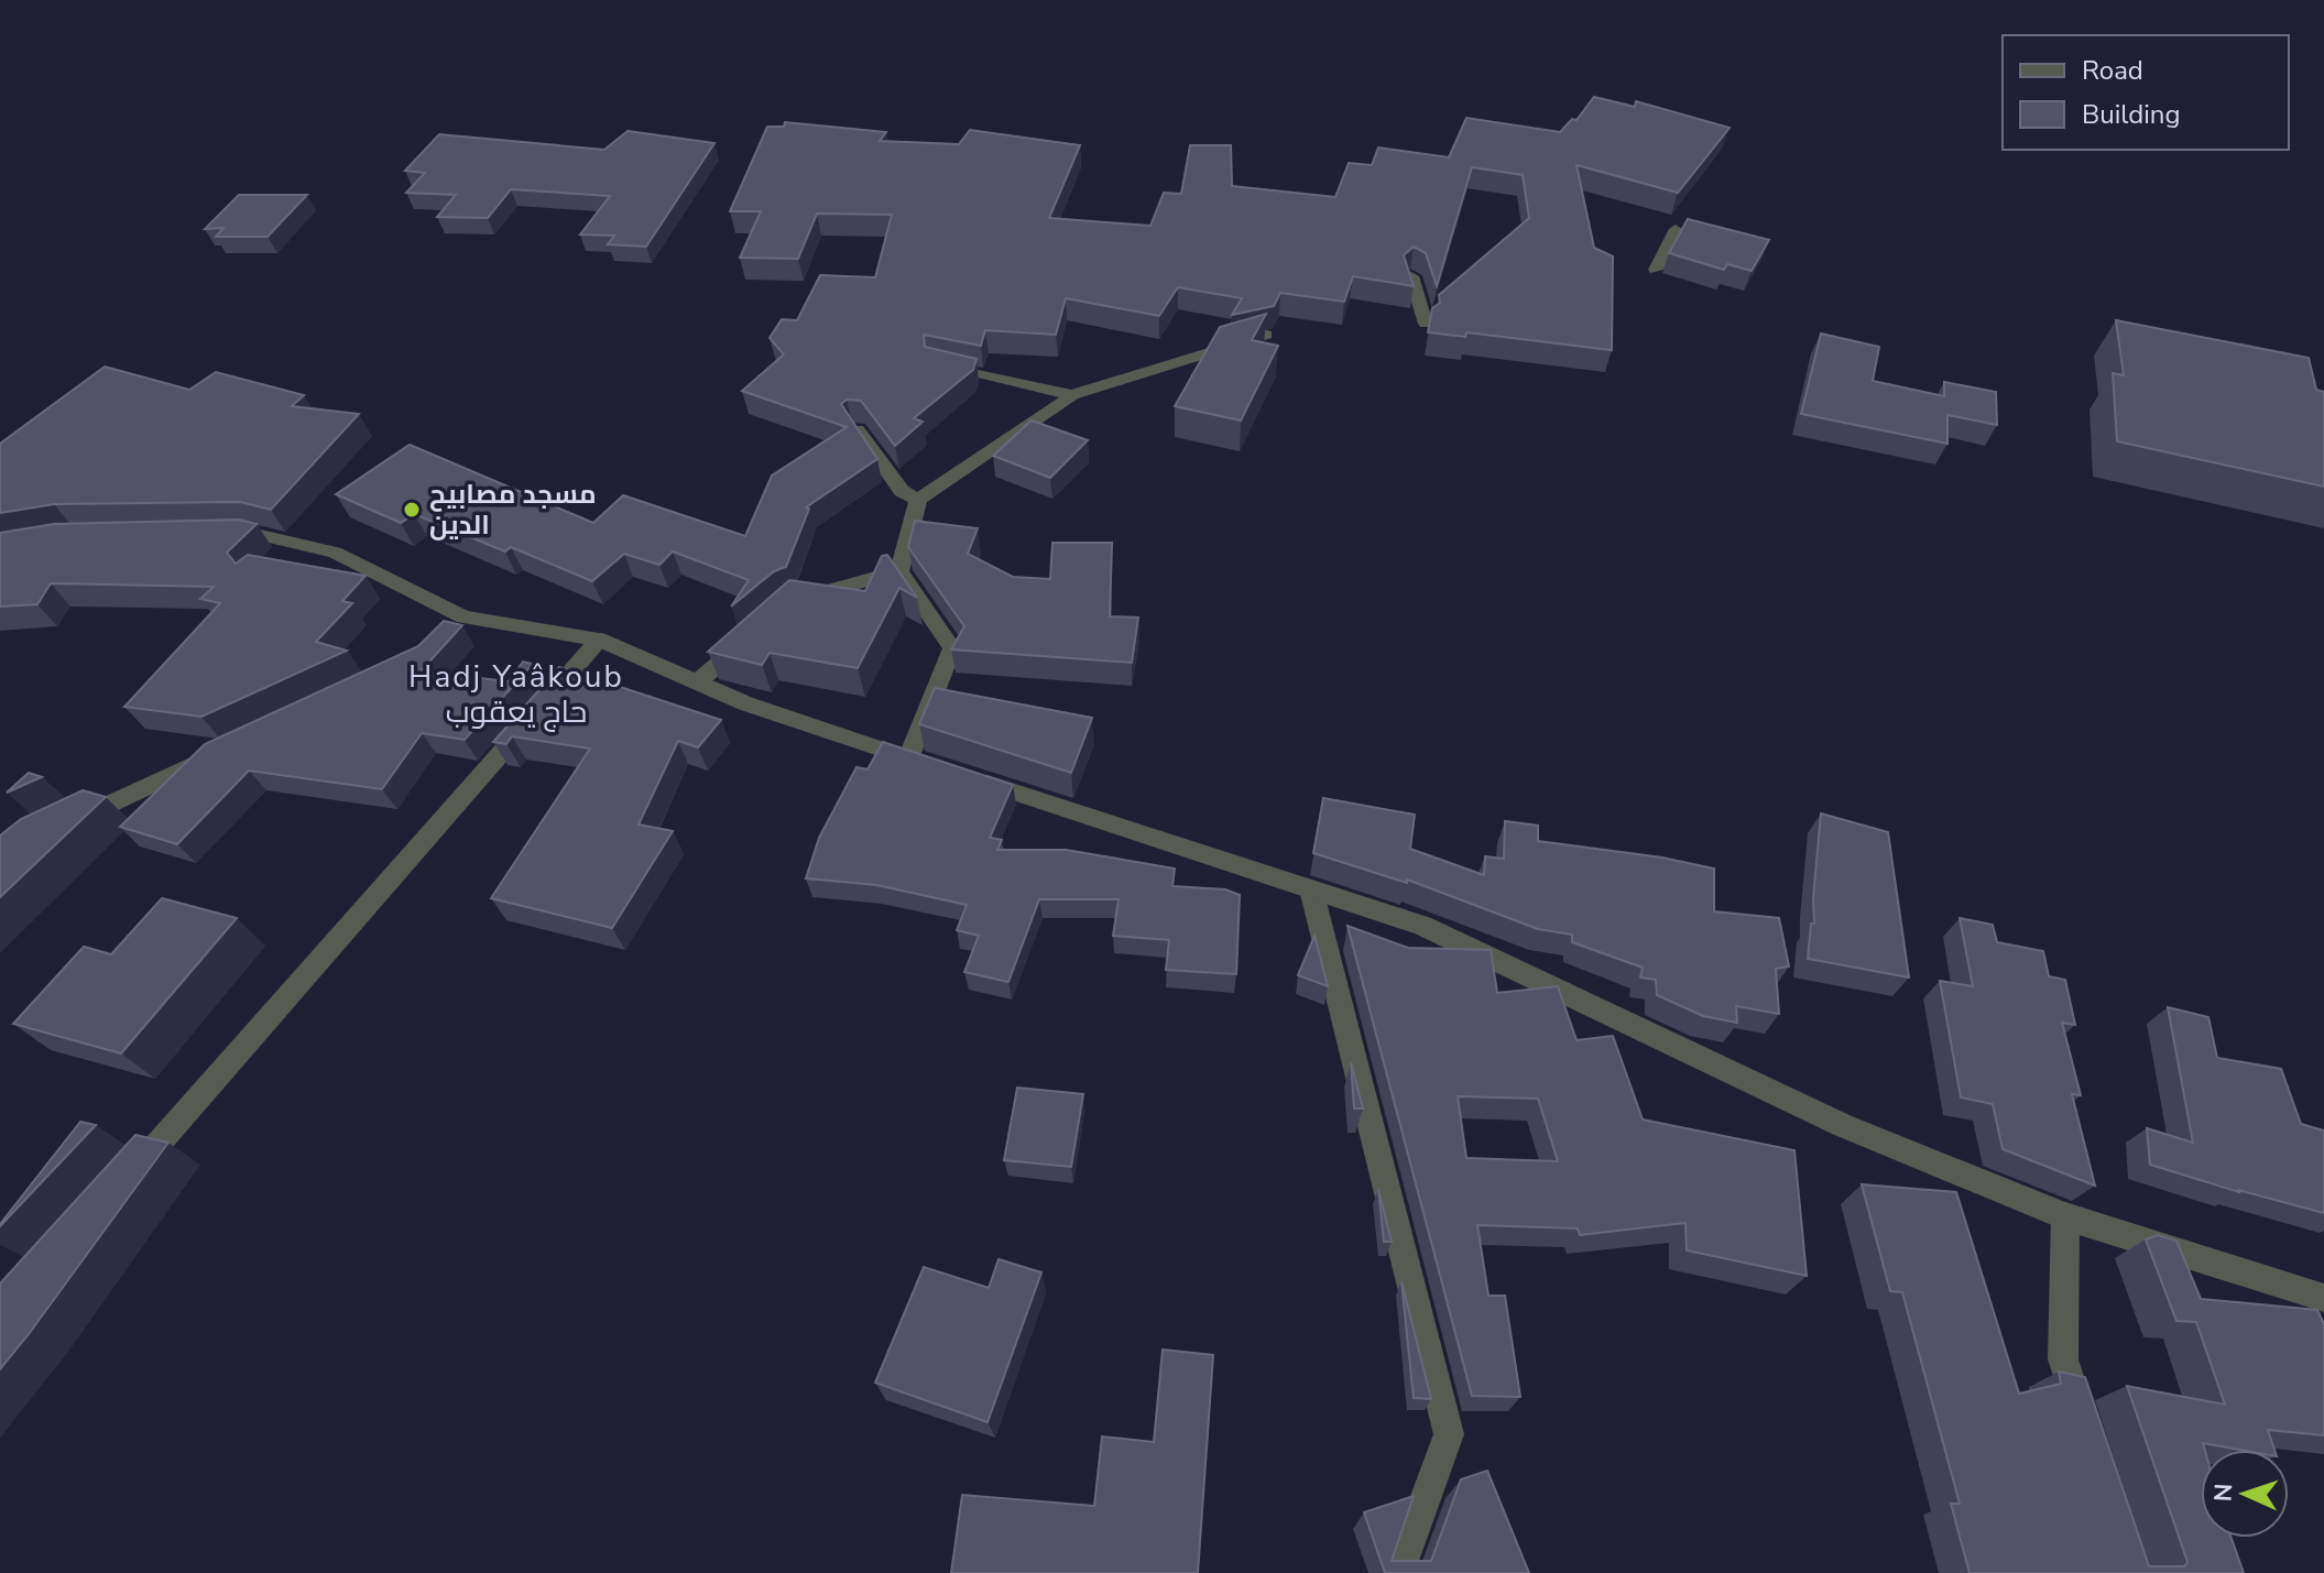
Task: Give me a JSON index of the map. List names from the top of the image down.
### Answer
{
  "districts": ["Hadj Yaâkoub حاج يعقوب"],
  "places": ["مسجد مصابيح الدين"],
  "legend": ["Road", "Building"],
  "north": "left"
}
